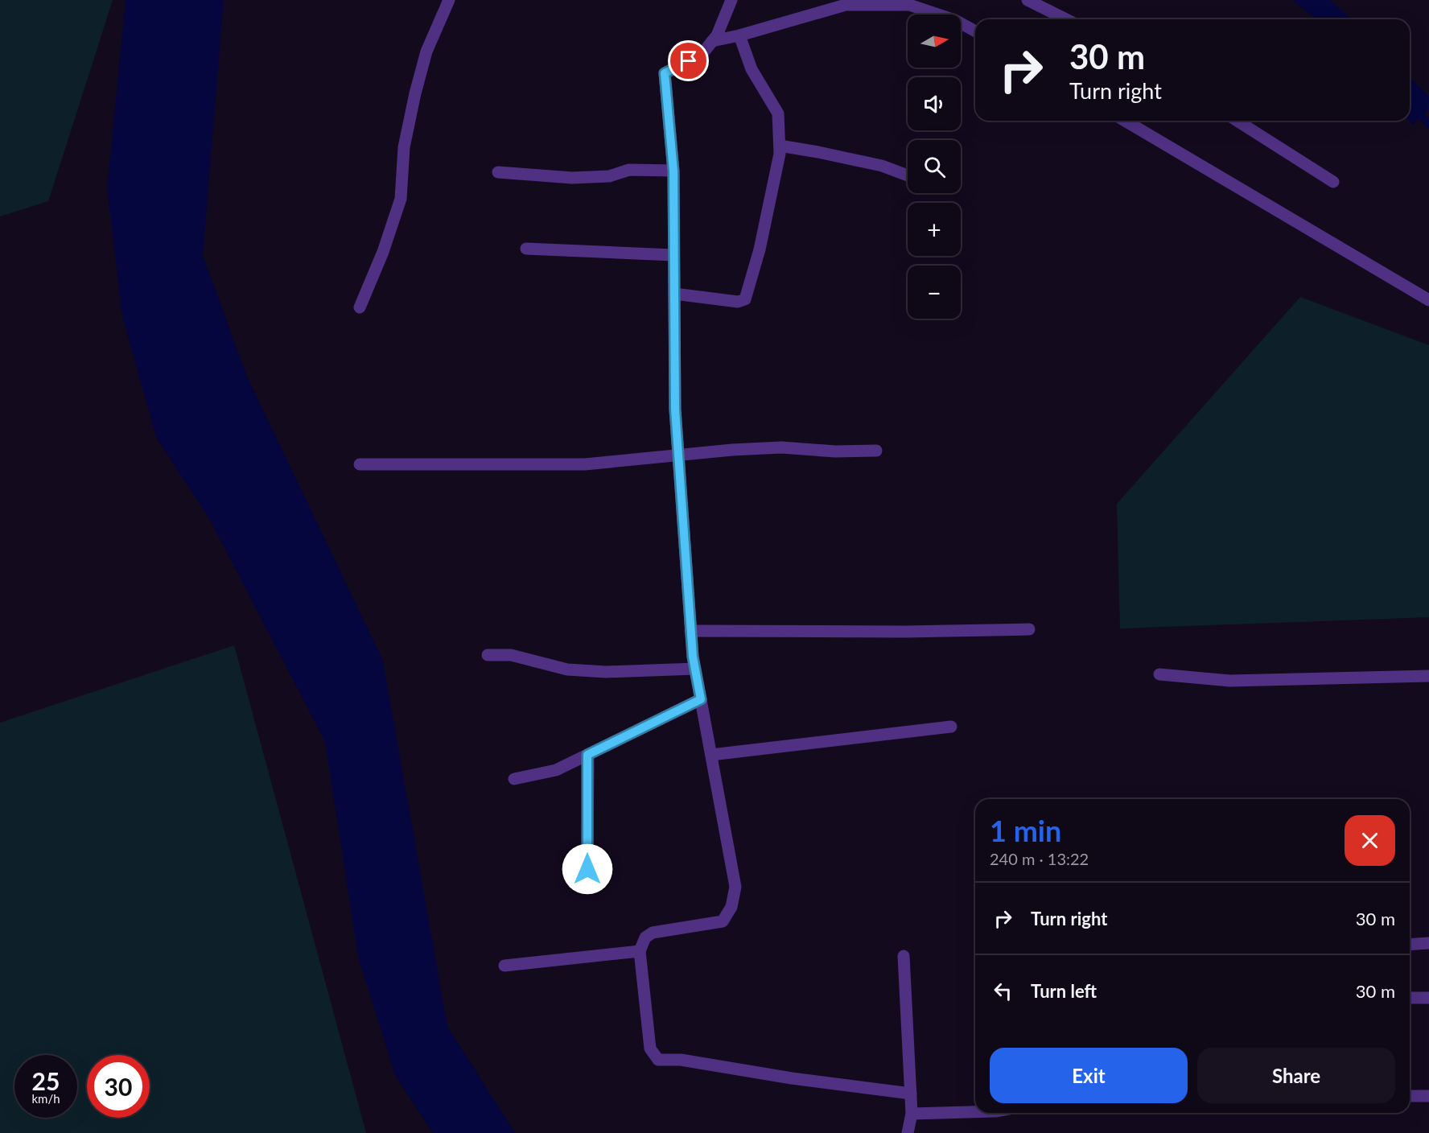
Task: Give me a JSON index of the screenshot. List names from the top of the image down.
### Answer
{
  "north": "right",
  "page": {
    "map_buttons": ["+", "−"],
    "turn": ["30 m", "Turn right"],
    "heading": ["1 min", "240 m · 13:22"],
    "list": [
      {
        "name": "Turn right",
        "value": "30 m"
      },
      {
        "name": "Turn left",
        "value": "30 m"
      }
    ],
    "buttons": ["Exit", "Share"],
    "speed": "25 km/h",
    "limit": "30"
  }
}
